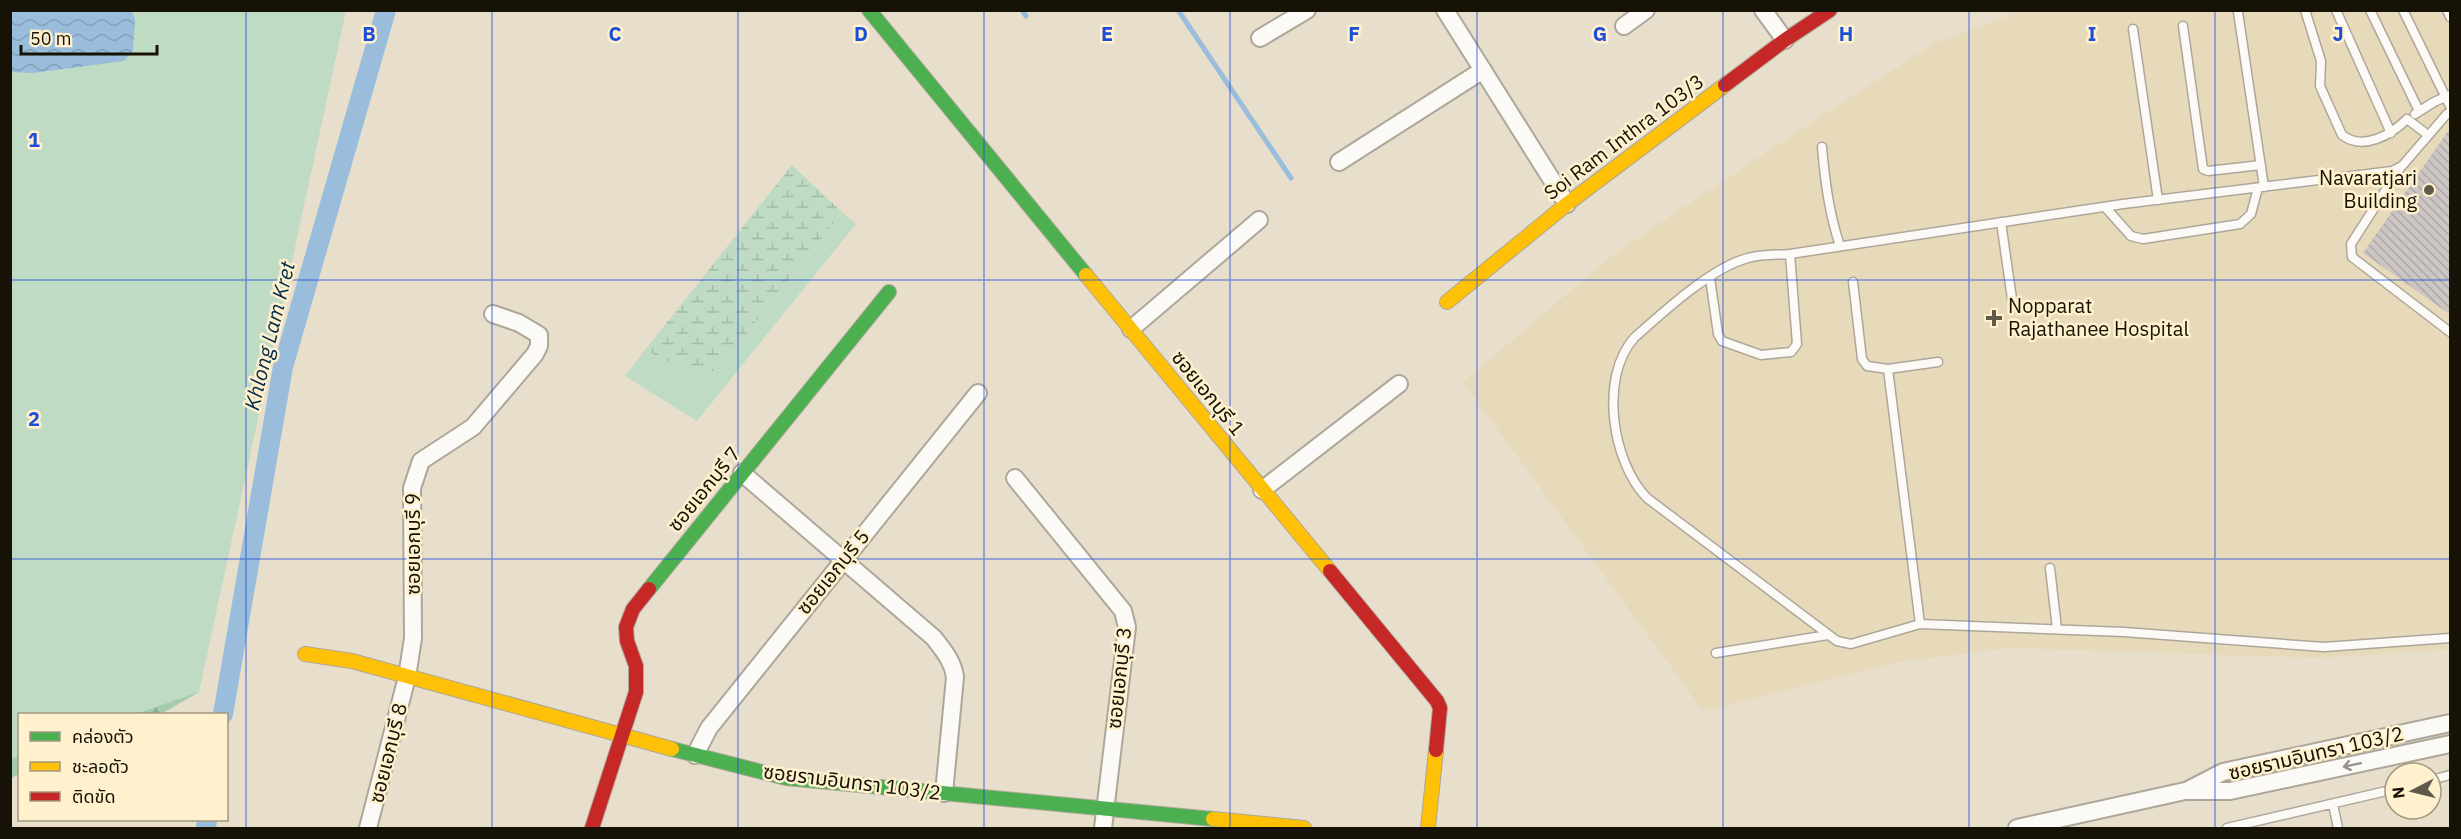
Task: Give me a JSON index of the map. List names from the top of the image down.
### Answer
{
  "streets": {
    "street": [
      "Soi Ram Inthra 103/3",
      "ซอยเอกบุรี 1",
      "ซอยเอกบุรี 7",
      "ซอยเอกบุรี 9",
      "ซอยเอกบุรี 5",
      "ซอยเอกบุรี 3",
      "ซอยเอกบุรี 8",
      "ซอยรามอินทรา 103/2"
    ]
  },
  "crossings": [
    ["ซอยเอกบุรี 7", "ซอยรามอินทรา 103/2"],
    ["ซอยเอกบุรี 9", "ซอยเอกบุรี 8"],
    ["ซอยเอกบุรี 9", "ซอยรามอินทรา 103/2"],
    ["ซอยเอกบุรี 5", "ซอยรามอินทรา 103/2"],
    ["ซอยเอกบุรี 3", "ซอยรามอินทรา 103/2"],
    ["ซอยเอกบุรี 8", "ซอยรามอินทรา 103/2"]
  ],
  "water": ["Khlong Lam Kret"],
  "places": {
    "other": ["Navaratjari Building"],
    "health": ["Nopparat Rajathanee Hospital"]
  },
  "legend": ["คล่องตัว", "ชะลอตัว", "ติดขัด"],
  "scale_bar": "50 m",
  "north": "left",
  "grid": {
    "columns": [
      "B",
      "C",
      "D",
      "E",
      "F",
      "G",
      "H",
      "I",
      "J"
    ],
    "rows": ["1", "2"]
  }
}
